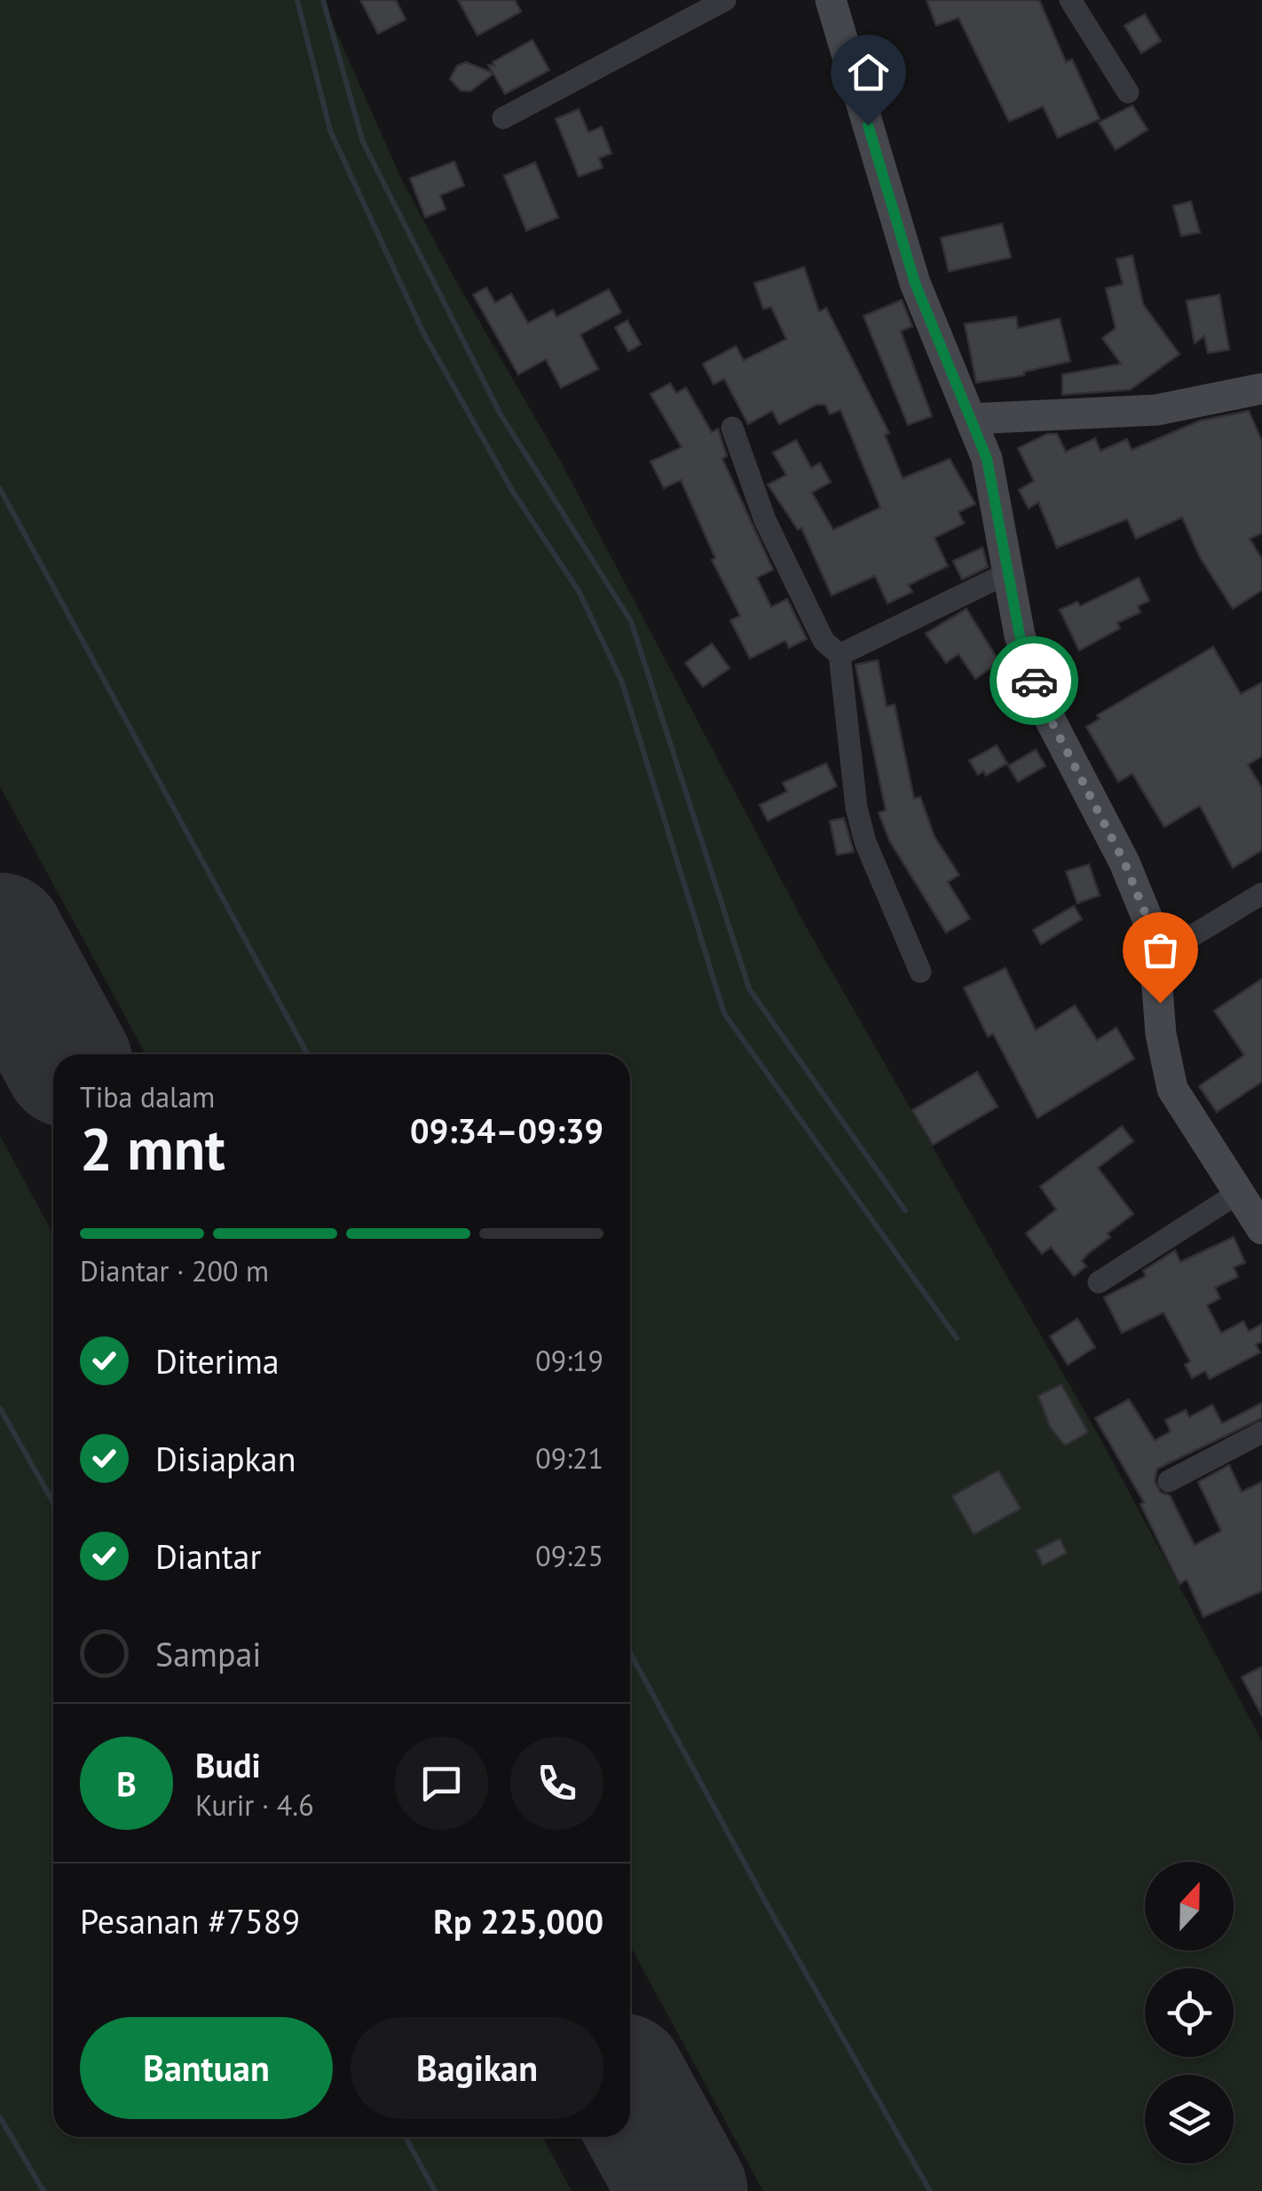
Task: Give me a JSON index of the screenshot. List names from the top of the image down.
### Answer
{
  "north": "top",
  "page": {
    "heading": ["2 mnt", "Tiba dalam", "09:34–09:39"],
    "panel": [
      "Budi",
      "Kurir · 4.6",
      "Pesanan #7589",
      "Rp 225,000"
    ],
    "bar": "Diantar · 200 m",
    "list": [
      ["Diterima", "09:19"],
      ["Disiapkan", "09:21"],
      ["Diantar", "09:25"],
      "Sampai"
    ],
    "round": "B",
    "buttons": ["Bantuan", "Bagikan"]
  }
}
